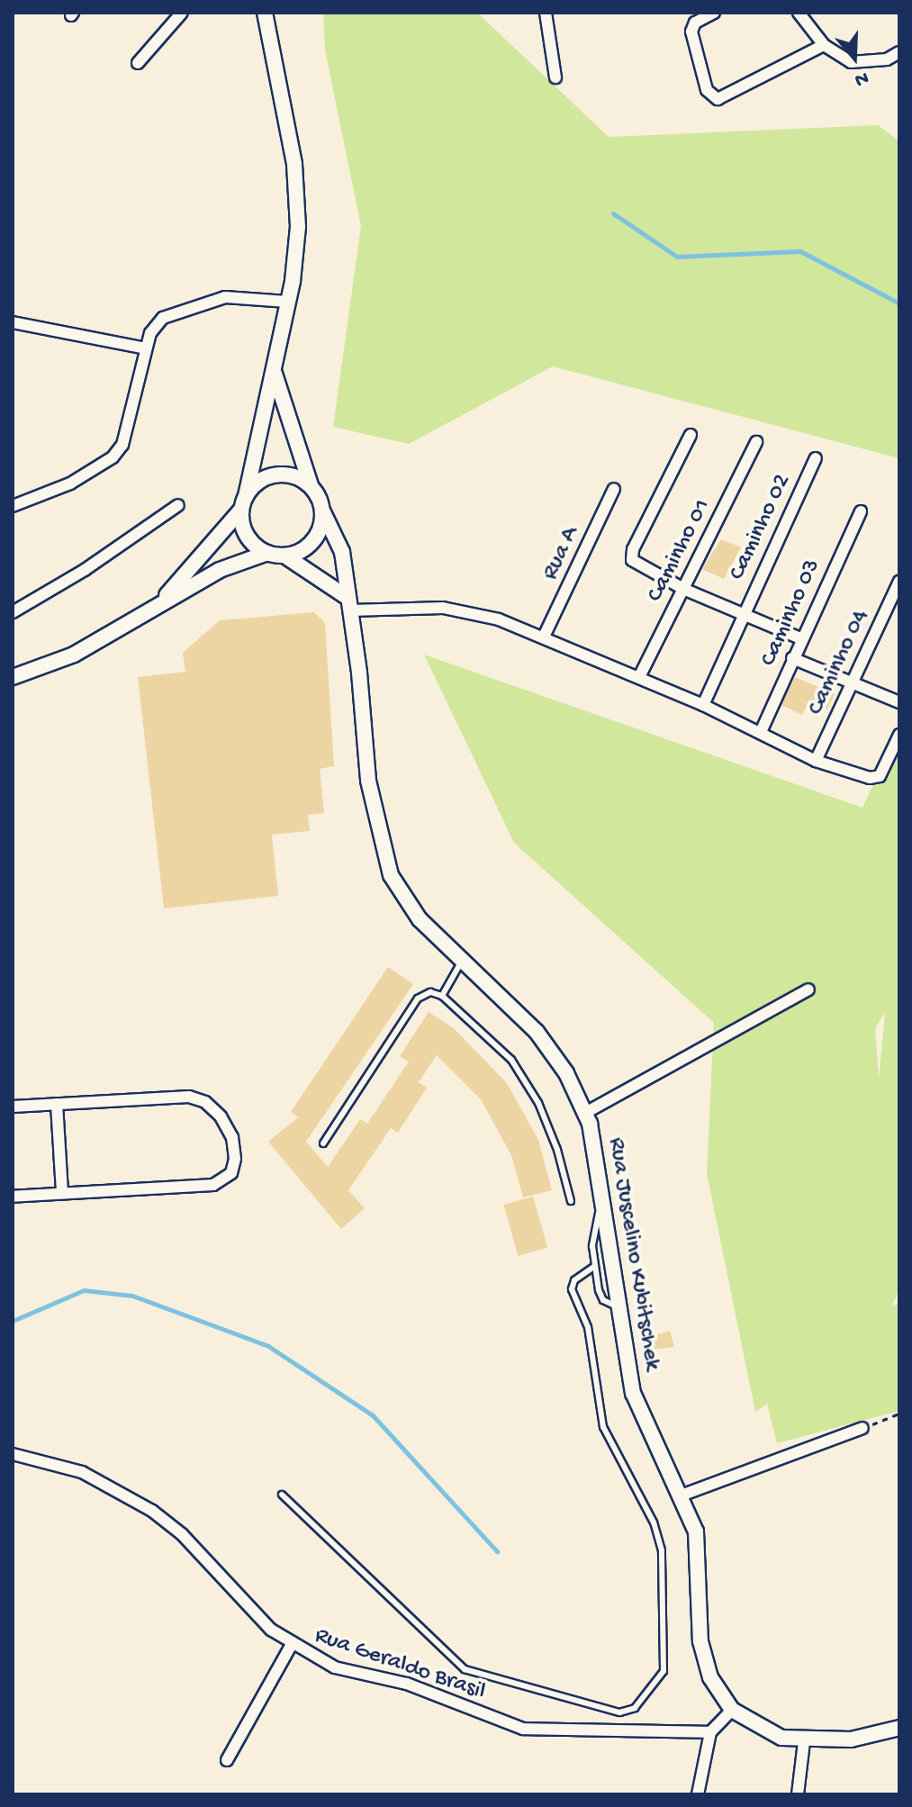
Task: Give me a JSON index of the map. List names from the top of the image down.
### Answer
{
  "streets": {
    "main road": ["Rua Juscelino Kubitschek"],
    "street": [
      "Caminho 02",
      "Caminho 01",
      "Rua A",
      "Caminho 03",
      "Caminho 04",
      "Rua Geraldo Brasil"
    ]
  },
  "north": "bottom"
}
